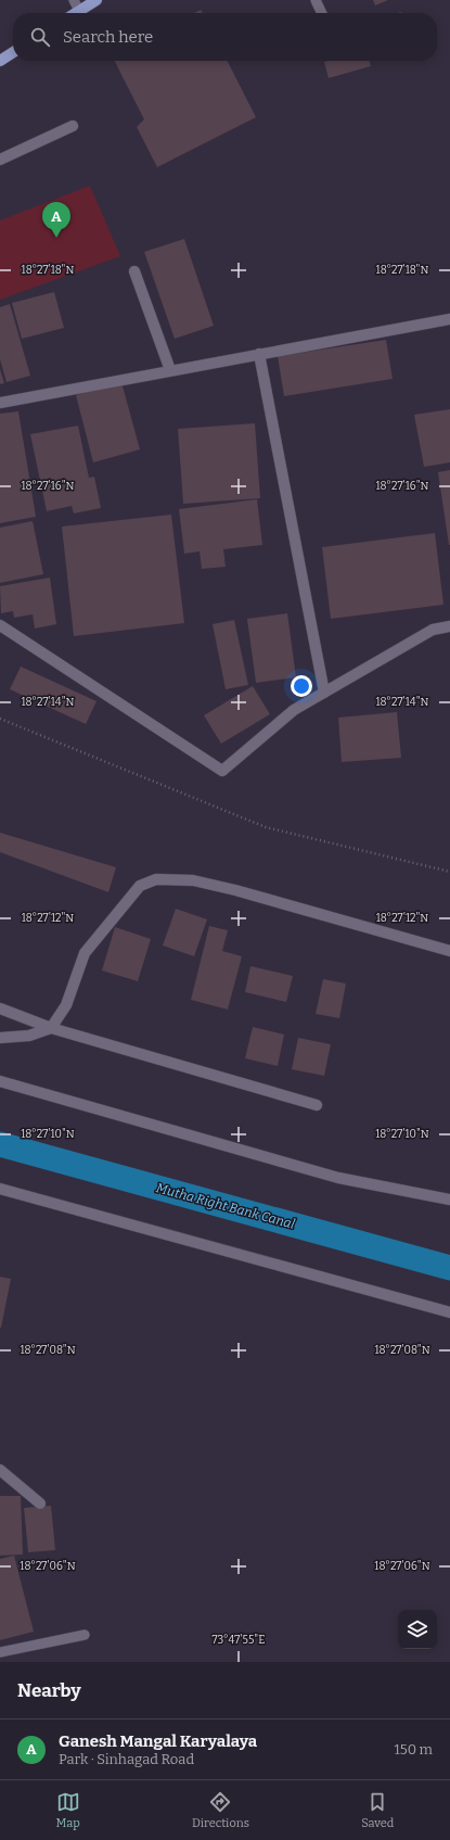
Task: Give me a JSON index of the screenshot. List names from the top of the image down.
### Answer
{
  "water": ["Mutha Right Bank Canal"],
  "page": {
    "search": "Search here",
    "pins": "A",
    "heading": "Nearby",
    "list": [
      {
        "mark": "A",
        "name": "Ganesh Mangal Karyalaya",
        "note": "Park · Sinhagad Road",
        "value": "150 m"
      }
    ],
    "nav": ["Map", "Directions", "Saved"]
  },
  "coordinates": [
    "18°27'18\"N",
    "18°27'16\"N",
    "18°27'14\"N",
    "18°27'12\"N",
    "18°27'10\"N",
    "18°27'08\"N",
    "18°27'06\"N",
    "73°47'55\"E"
  ]
}
